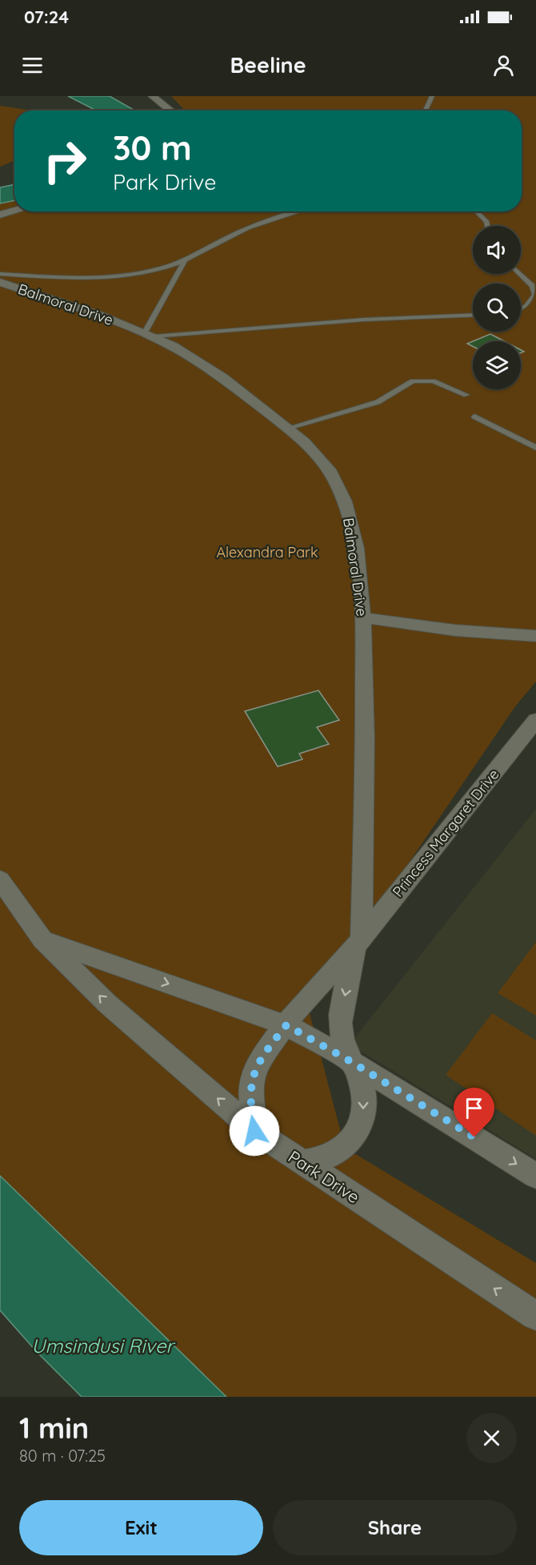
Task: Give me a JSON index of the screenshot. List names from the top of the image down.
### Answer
{
  "streets": {
    "street": ["Balmoral Drive", "Princess Margaret Drive", "Park Drive"]
  },
  "crossings": [
    ["Balmoral Drive", "Princess Margaret Drive"],
    ["Princess Margaret Drive", "Park Drive"]
  ],
  "water": ["Umsindusi River"],
  "parks": ["Alexandra Park"],
  "page": {
    "status": "07:24",
    "header": "Beeline",
    "turn": ["30 m", "Park Drive"],
    "heading": ["1 min", "80 m · 07:25"],
    "buttons": ["Exit", "Share"]
  }
}
